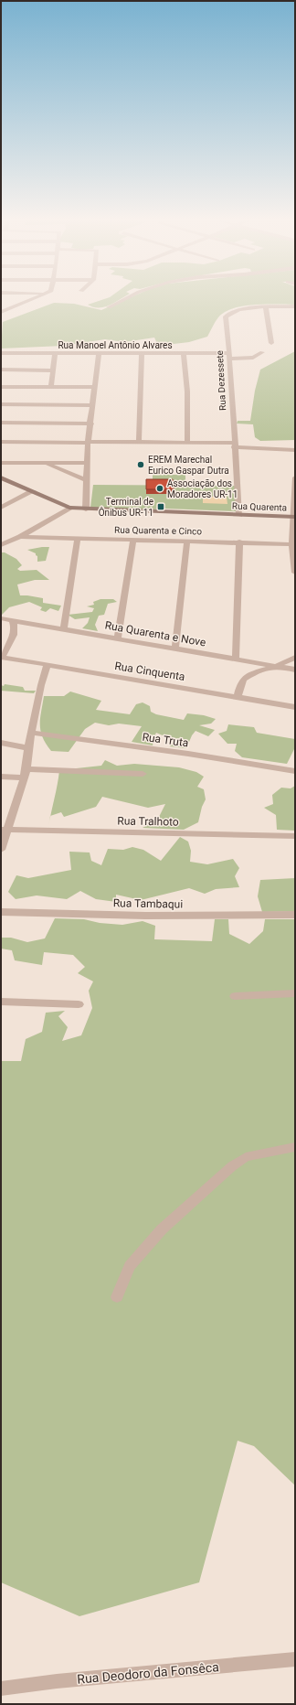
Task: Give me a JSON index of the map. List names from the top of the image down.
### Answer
{
  "streets": {
    "street": [
      "Rua Manoel Antônio Alvares",
      "Rua Dezessete",
      "Rua Quarenta",
      "Rua Quarenta e Cinco",
      "Rua Quarenta e Nove",
      "Rua Cinquenta",
      "Rua Truta",
      "Rua Tralhoto",
      "Rua Tambaqui",
      "Rua Deodoro da Fonsêca"
    ]
  },
  "crossings": [
    ["Rua Manoel Antônio Alvares", "Rua Dezessete"],
    ["Rua Dezessete", "Rua Quarenta"]
  ],
  "places": {
    "other": ["EREM Marechal Eurico Gaspar Dutra", "Associação dos Moradores UR-11"],
    "transit": ["Terminal de Ônibus UR-11"]
  }
}
